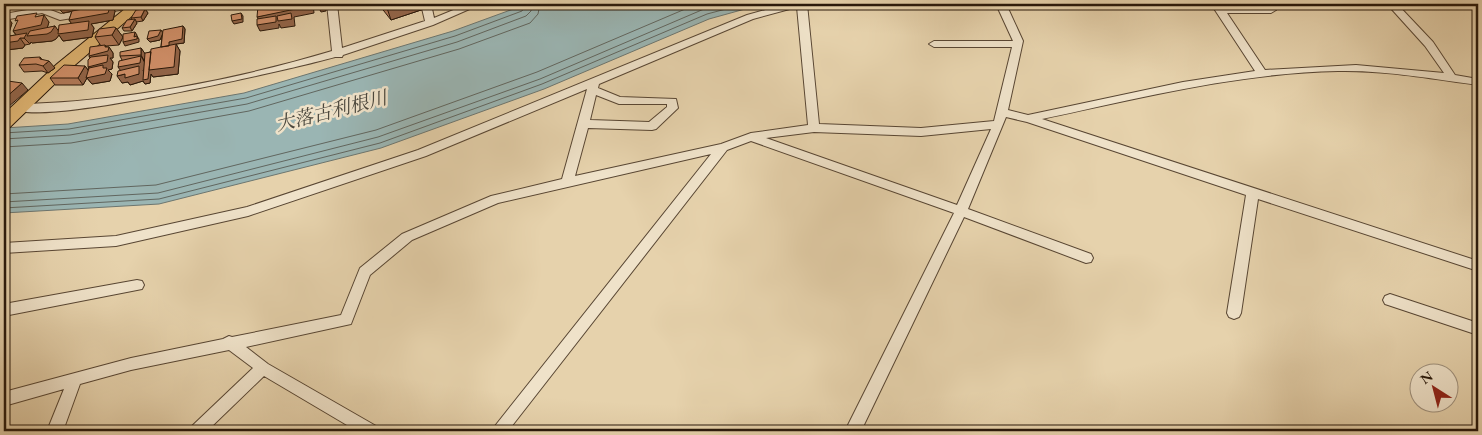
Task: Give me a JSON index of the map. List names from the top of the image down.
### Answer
{
  "water": ["大落古利根川"],
  "north": "top left"
}
